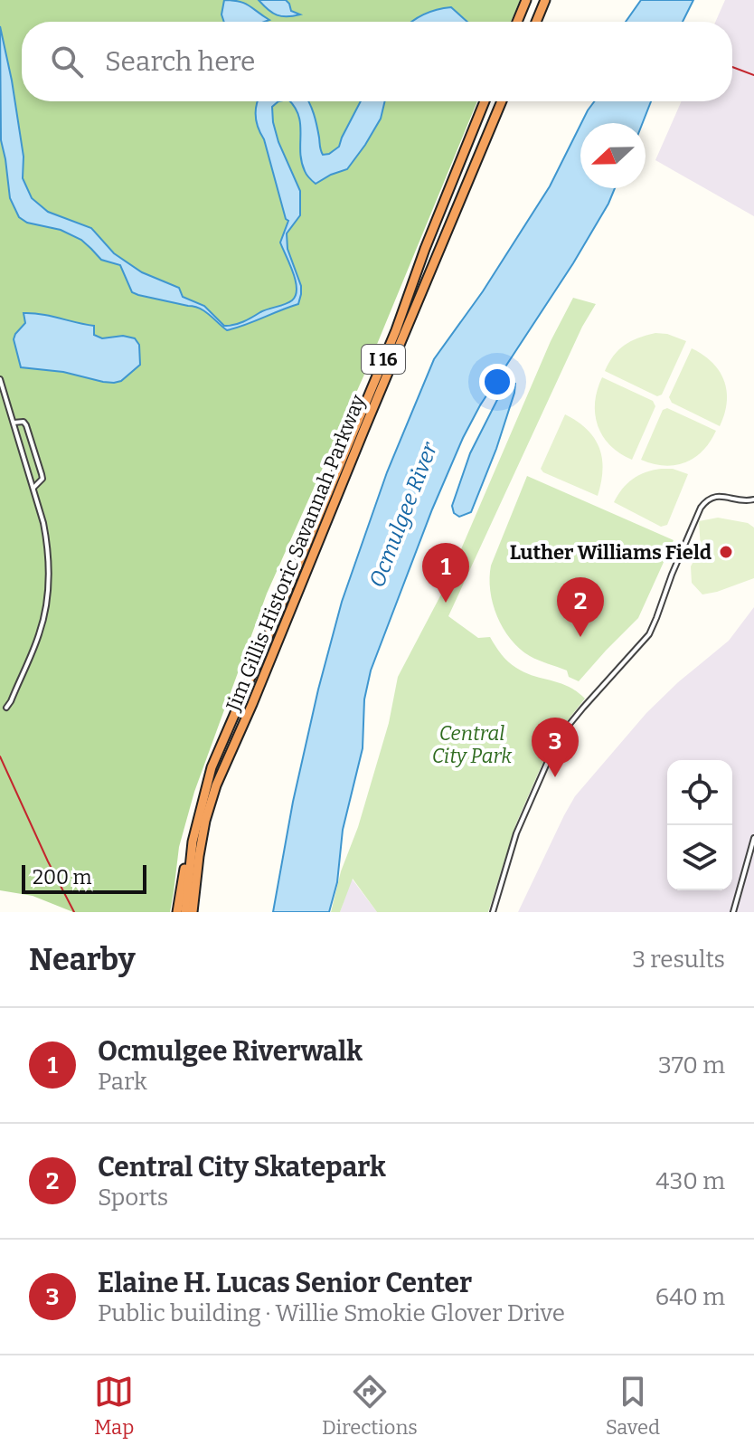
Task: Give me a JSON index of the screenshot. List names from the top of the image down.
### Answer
{
  "streets": {
    "highway": ["I 16", "Jim Gillis Historic Savannah Parkway"]
  },
  "water": ["Ocmulgee River"],
  "parks": ["Central City Park"],
  "places": ["Luther Williams Field"],
  "scale_bar": "200 m",
  "north": "left",
  "page": {
    "search": "Search here",
    "pins": ["1", "2", "3"],
    "scale": "200 m",
    "heading": ["Nearby", "3 results"],
    "list": [
      {
        "mark": "1",
        "name": "Ocmulgee Riverwalk",
        "note": "Park",
        "value": "370 m"
      },
      {
        "mark": "2",
        "name": "Central City Skatepark",
        "note": "Sports",
        "value": "430 m"
      },
      {
        "mark": "3",
        "name": "Elaine H. Lucas Senior Center",
        "note": "Public building · Willie Smokie Glover Drive",
        "value": "640 m"
      }
    ],
    "nav": ["Map", "Directions", "Saved"]
  }
}
